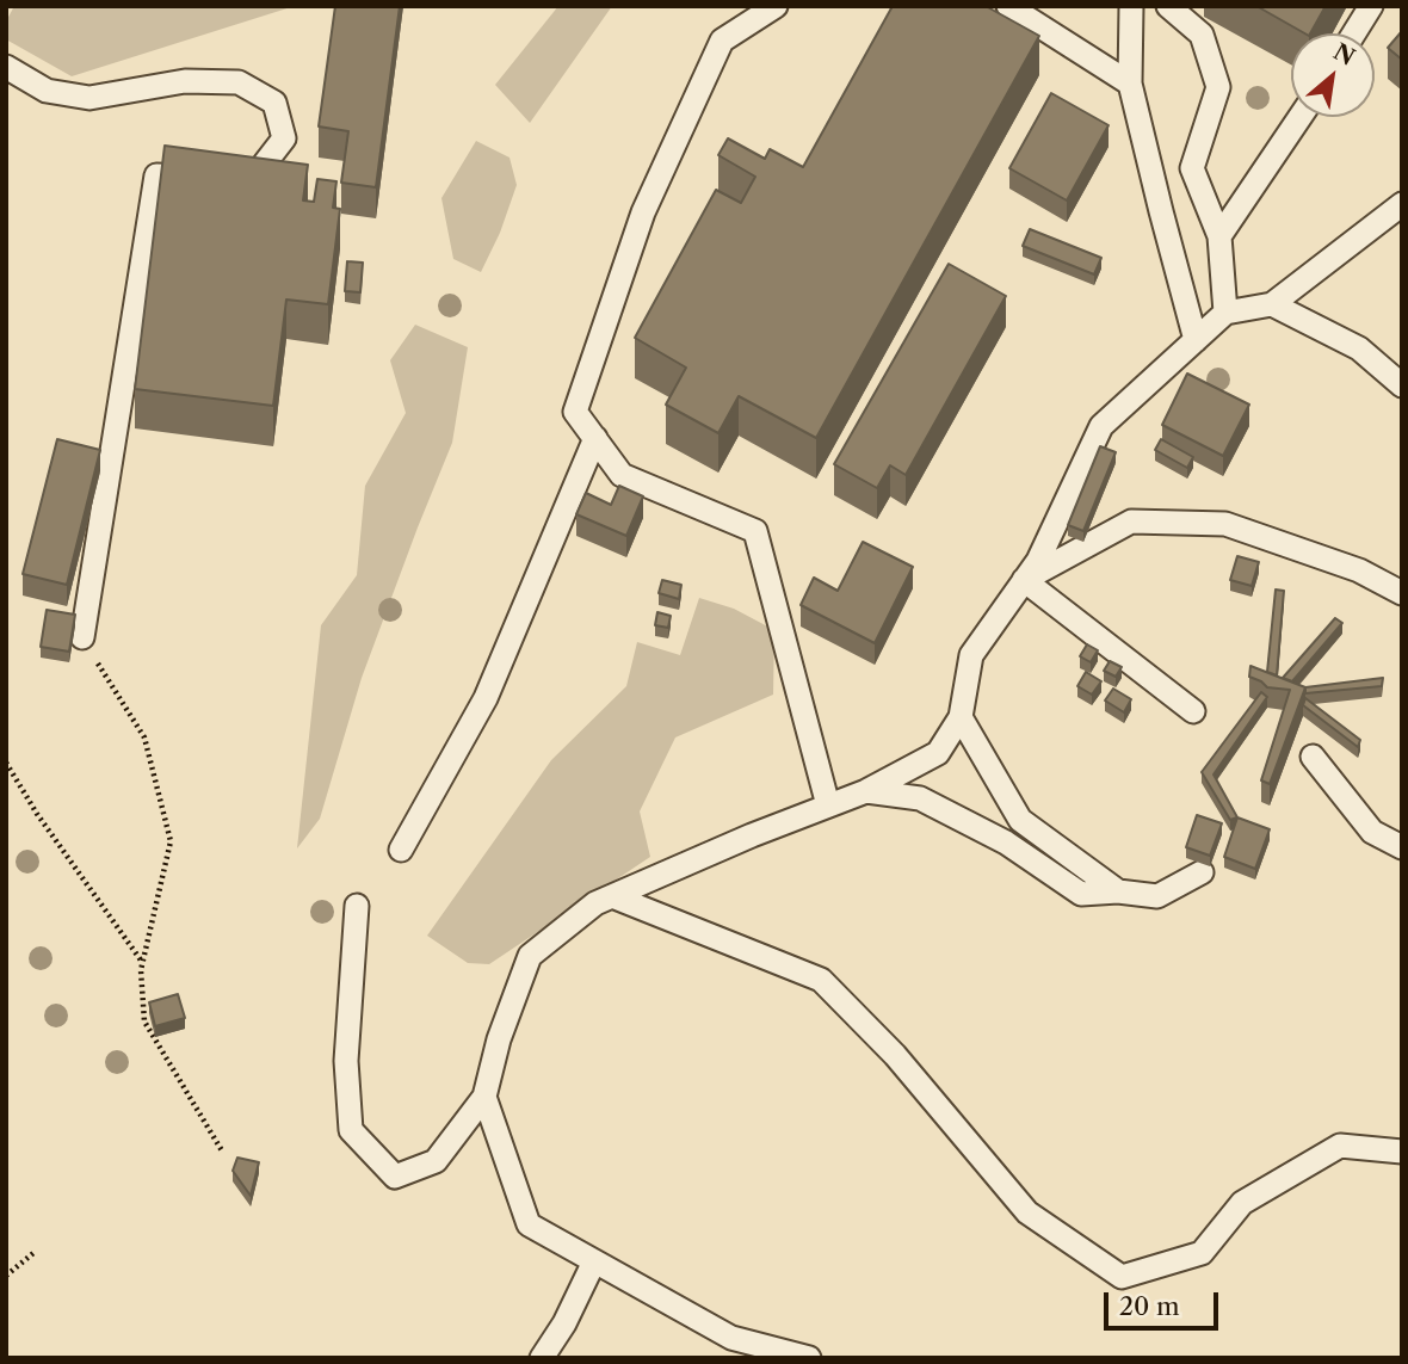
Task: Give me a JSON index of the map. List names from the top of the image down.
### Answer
{
  "scale_bar": "20 m",
  "north": "top right"
}
